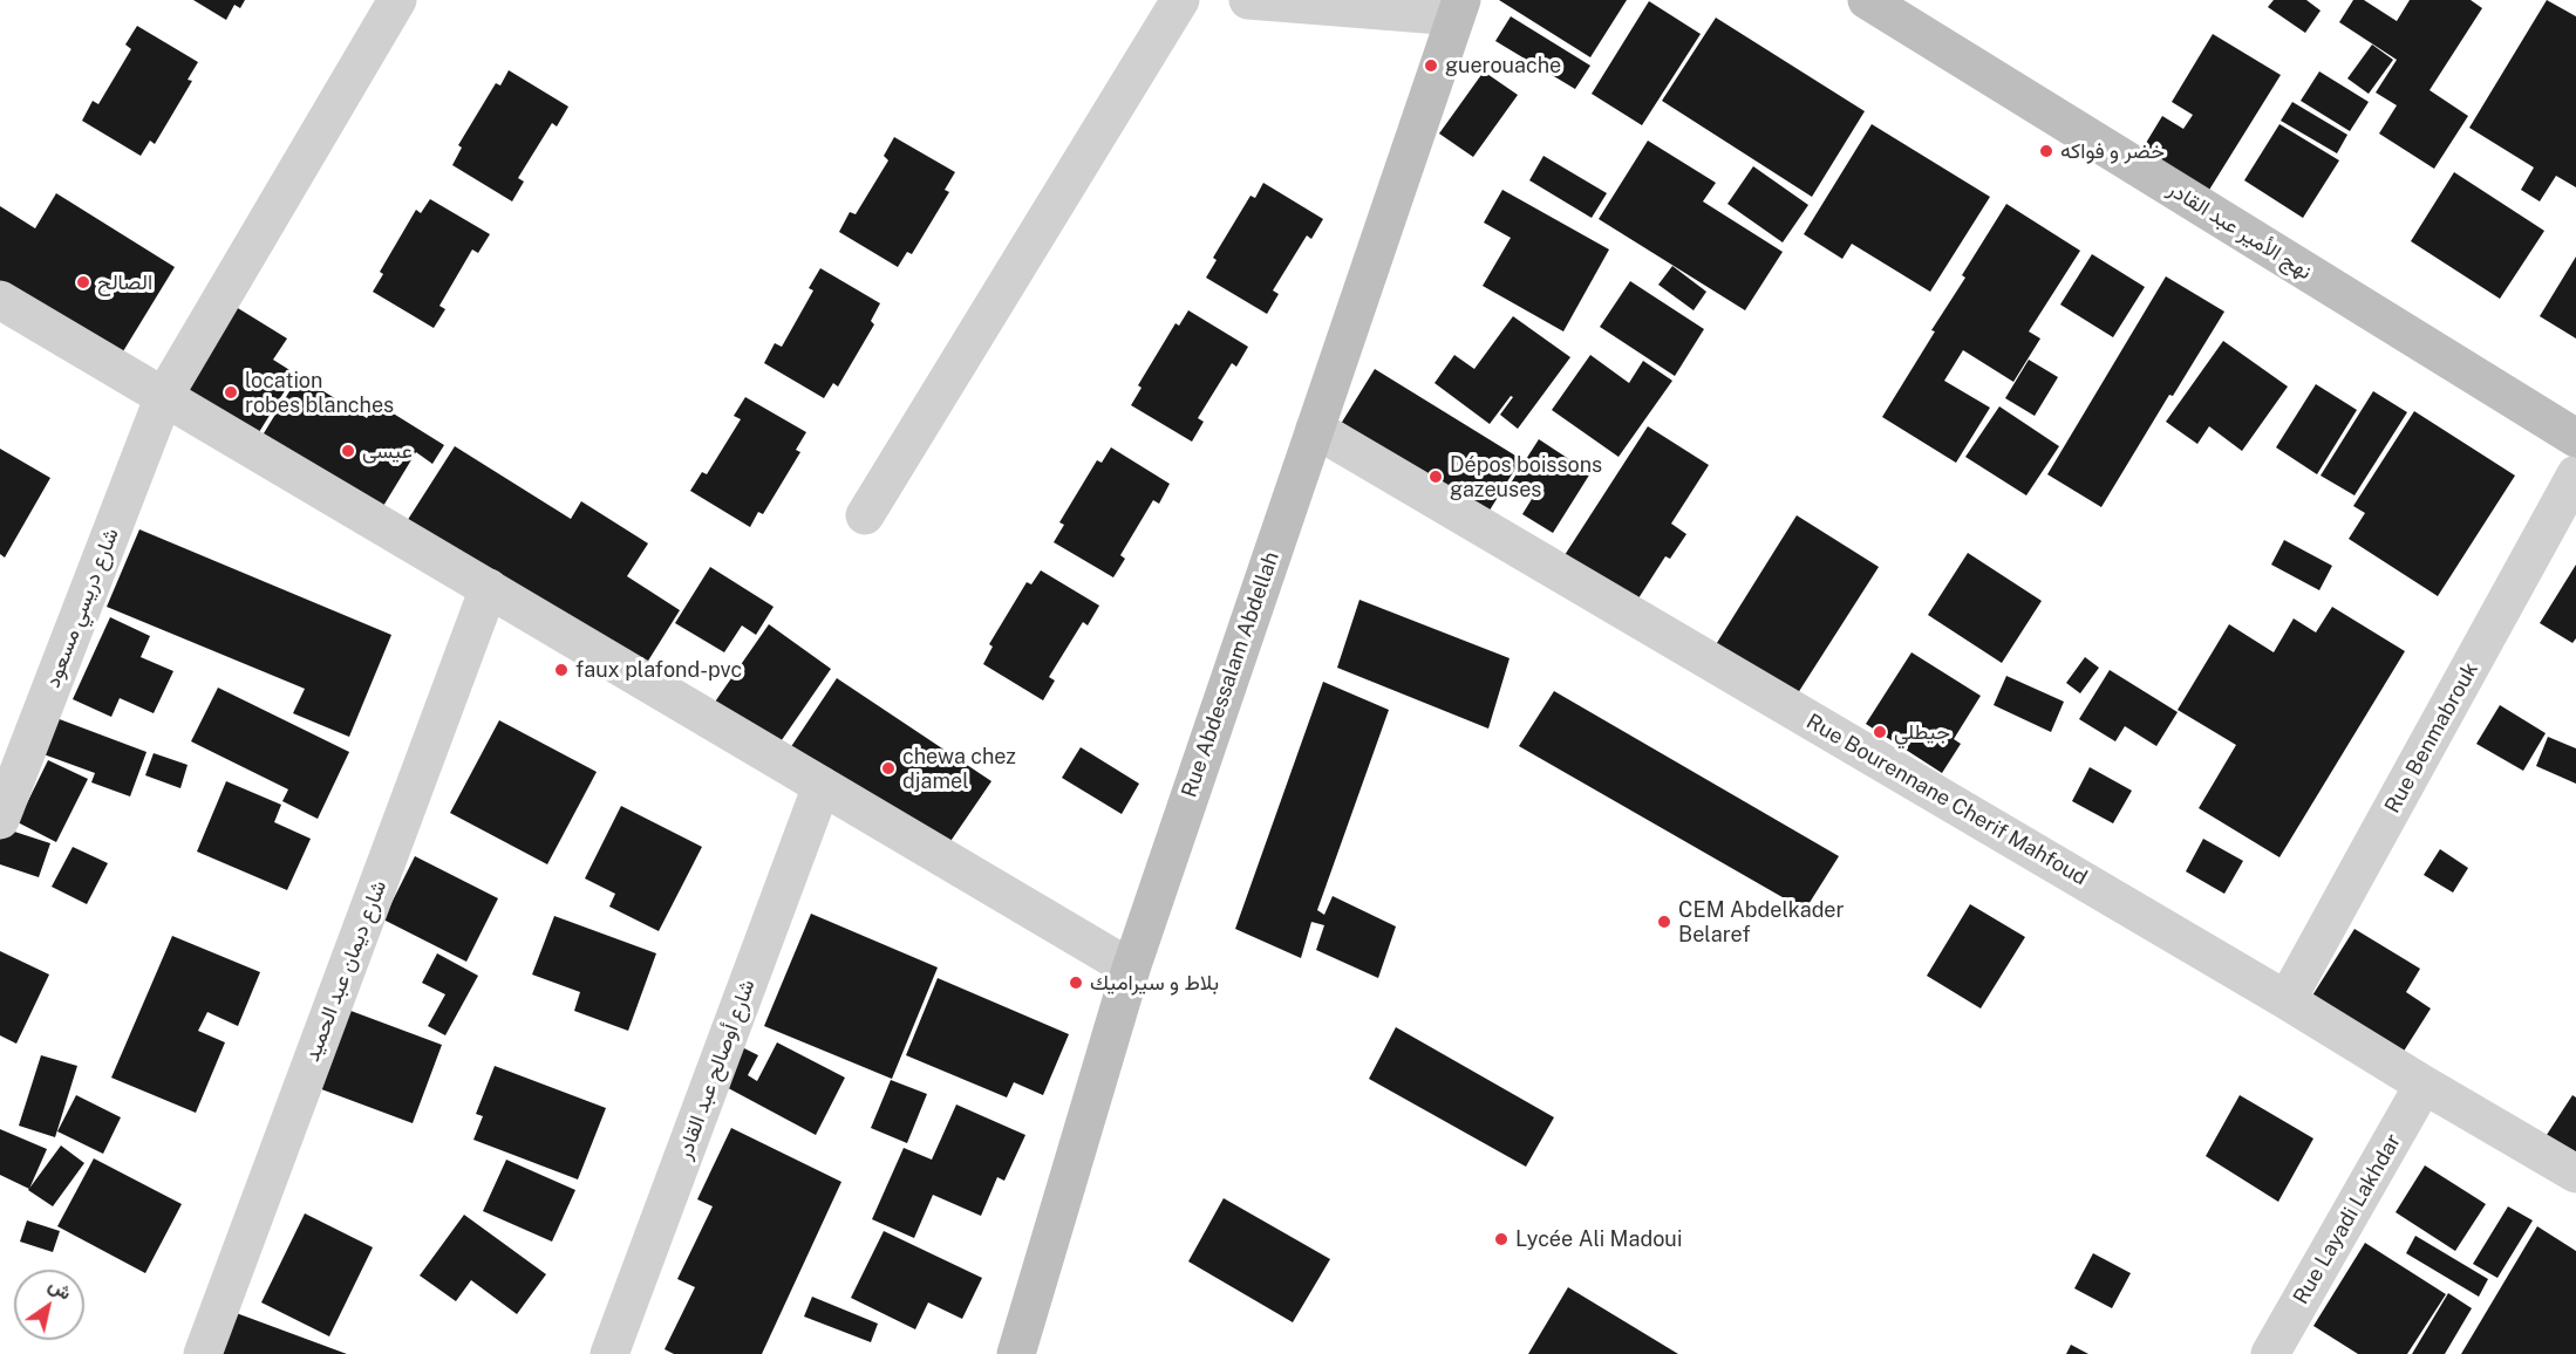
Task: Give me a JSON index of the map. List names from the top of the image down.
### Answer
{
  "streets": {
    "main road": ["نهج الأمير عبد القادر", "Rue Abdessalam Abdellah"],
    "street": [
      "شارع دريسي مسعود",
      "Rue Benmabrouk",
      "Rue Bourennane Cherif Mahfoud",
      "شارع ديمان عبد الحميد",
      "شارع أوصالح عبد القادر",
      "Rue Layadi Lakhdar"
    ]
  },
  "crossings": [
    ["Rue Abdessalam Abdellah", "Rue Bourennane Cherif Mahfoud"],
    ["Rue Benmabrouk", "Rue Bourennane Cherif Mahfoud"],
    ["Rue Bourennane Cherif Mahfoud", "Rue Layadi Lakhdar"]
  ],
  "places": [
    "guerouache",
    "خضر و فواكه",
    "الصالح",
    "location robes blanches",
    "عيسى",
    "Dépos boissons gazeuses",
    "faux plafond-pvc",
    "جيطلي",
    "chewa chez djamel",
    "CEM Abdelkader Belaref",
    "بلاط و سيراميك",
    "Lycée Ali Madoui"
  ],
  "north": "top right"
}
